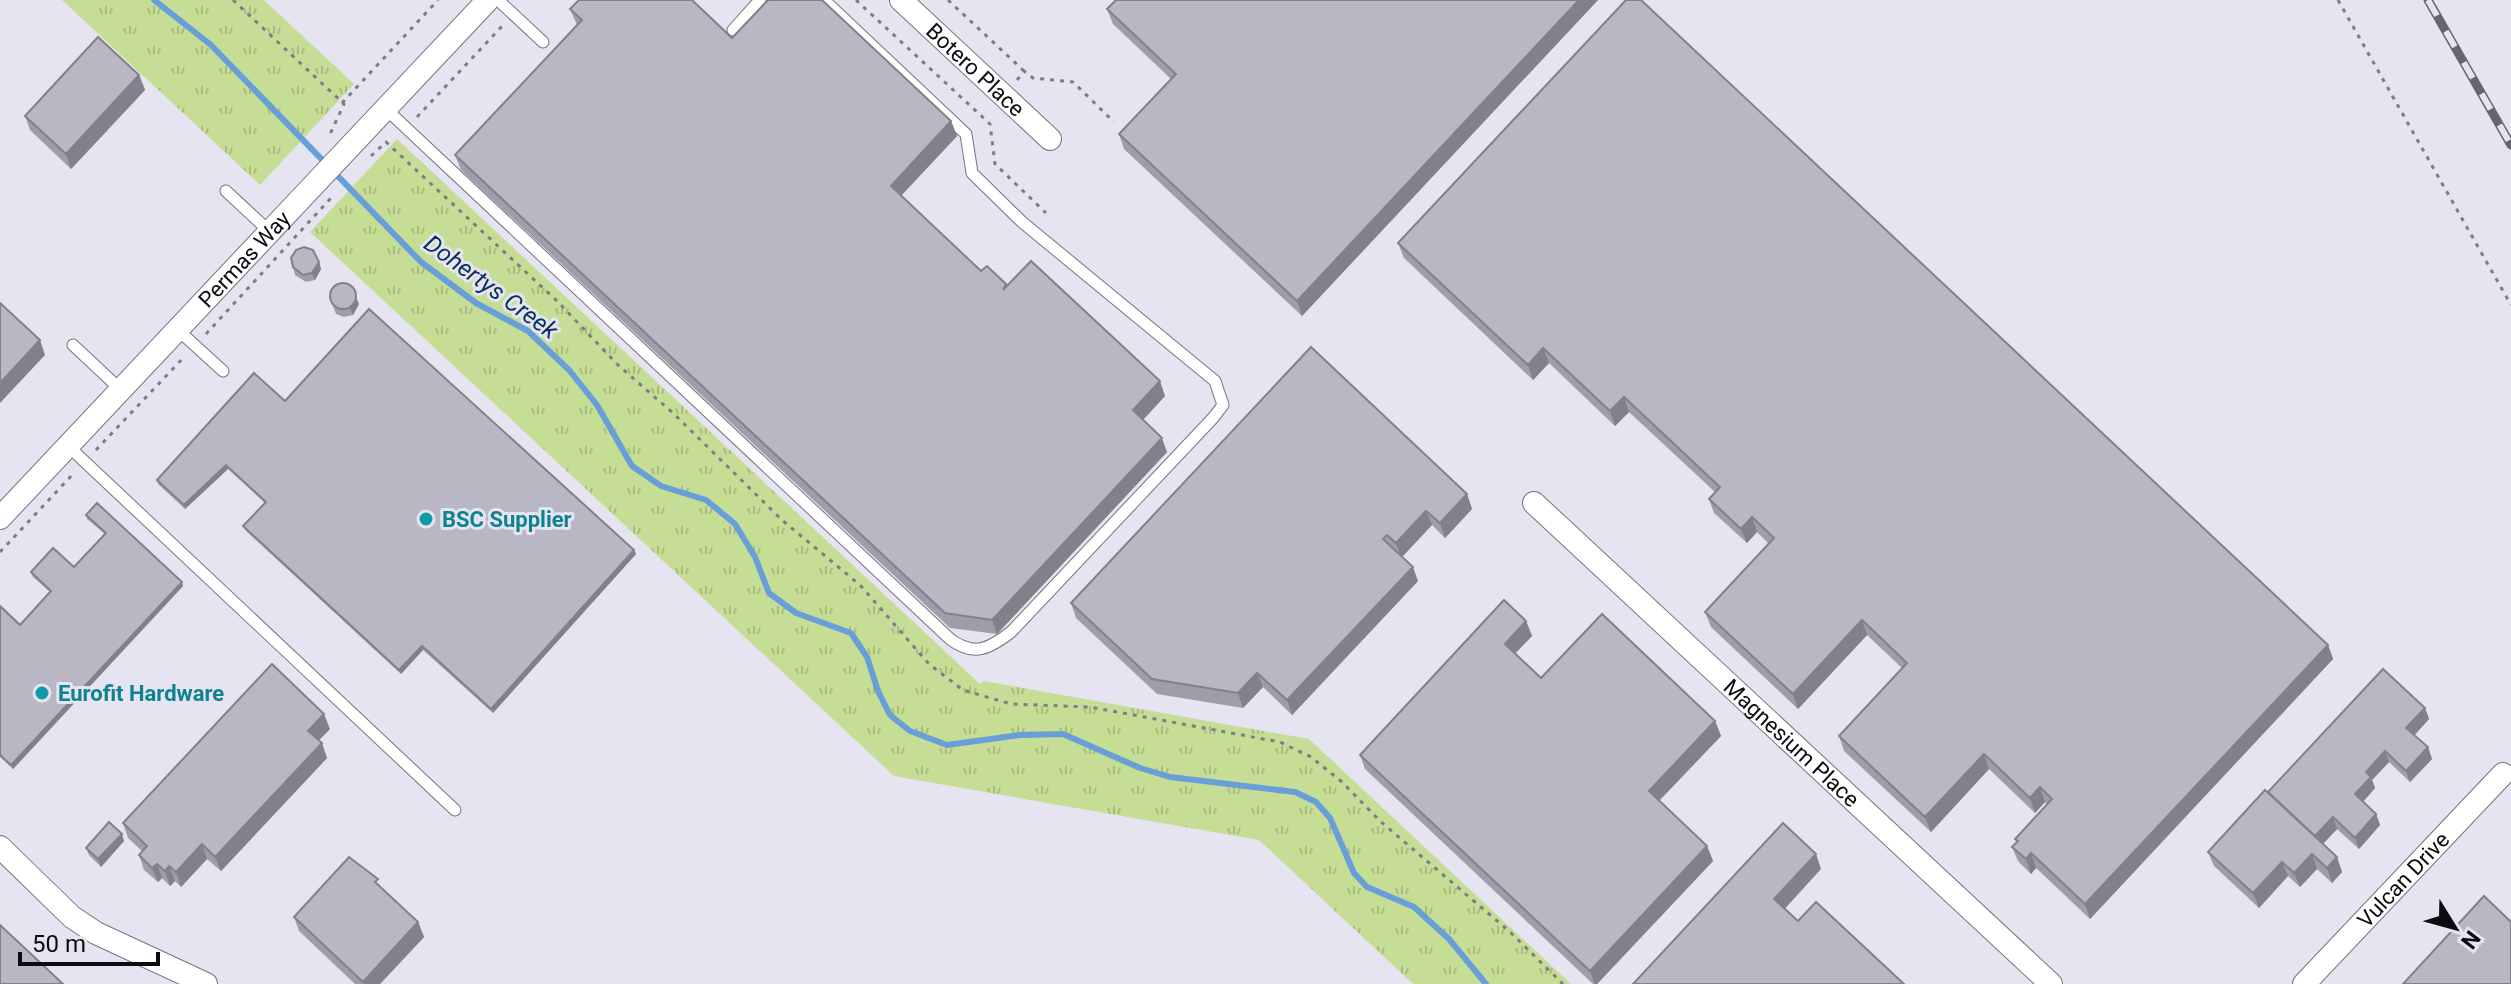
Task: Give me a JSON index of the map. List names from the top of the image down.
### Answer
{
  "streets": {
    "street": [
      "Botero Place",
      "Permas Way",
      "Magnesium Place",
      "Vulcan Drive"
    ]
  },
  "water": ["Dohertys Creek"],
  "places": ["BSC Supplier", "Eurofit Hardware"],
  "scale_bar": "50 m",
  "north": "bottom right"
}
